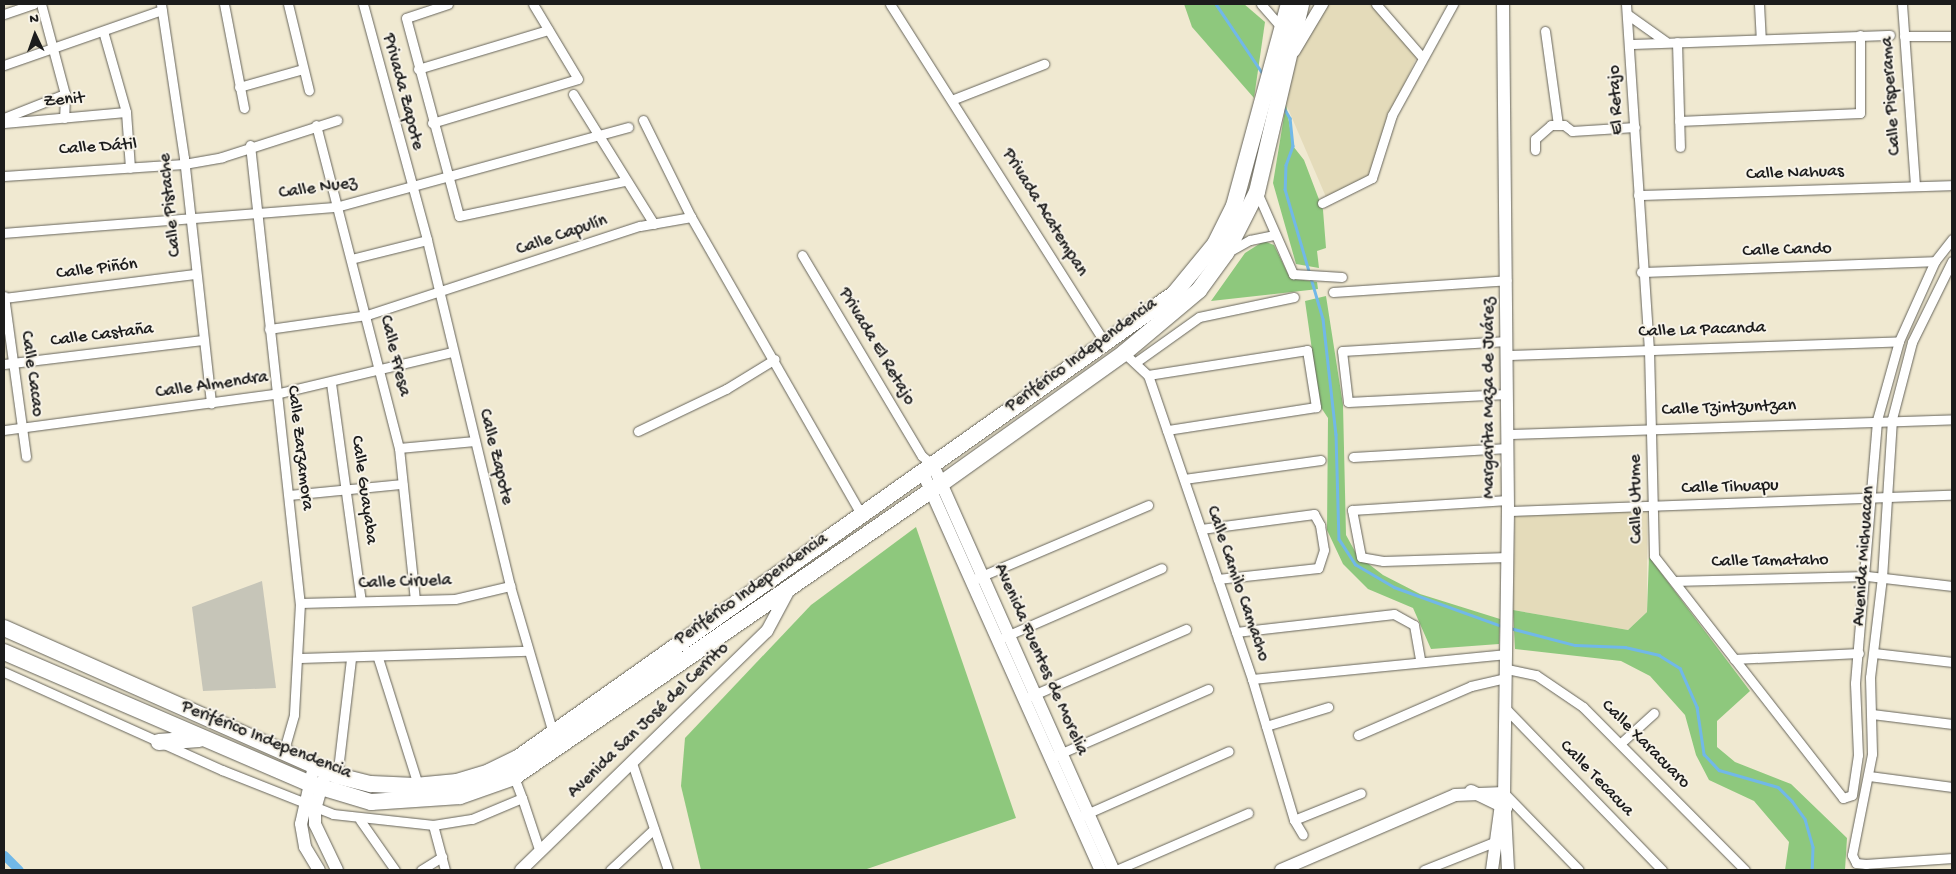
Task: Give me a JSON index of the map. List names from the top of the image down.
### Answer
{
  "streets": {
    "highway": ["Periférico Independencia"],
    "street": [
      "Privada Zapote",
      "Calle Pisperama",
      "El Retajo",
      "Zenit",
      "Calle Dátil",
      "Calle Nahuas",
      "Calle Nuez",
      "Calle Pistache",
      "Privada Acatempan",
      "Calle Capulín",
      "Calle Cando",
      "Calle Piñón",
      "Calle La Pacanda",
      "Calle Castaña",
      "Privada El Retajo",
      "Calle Fresa",
      "Calle Cacao",
      "Calle Almendra",
      "Margarita Maza de Juárez",
      "Calle Tzintzuntzan",
      "Calle Zarzamora",
      "Calle Zapote",
      "Calle Tihuapu",
      "Calle Guayaba",
      "Calle Utume",
      "Avenida Michuacan",
      "Calle Tamataho",
      "Calle Ciruela",
      "Calle Camilo Camacho",
      "Avenida Fuentes de Morelia",
      "Avenida San José del Cerrito",
      "Calle Xaracuaro",
      "Calle Tecacua"
    ]
  },
  "crossings": [
    ["Privada Zapote", "Calle Nuez"],
    ["Privada Zapote", "Calle Zapote"],
    ["Calle Pisperama", "Calle Nahuas"],
    ["El Retajo", "Calle Nahuas"],
    ["El Retajo", "Calle Utume"],
    ["Calle Dátil", "Calle Pistache"],
    ["Calle Dátil", "Calle Fresa"],
    ["Calle Dátil", "Calle Zarzamora"],
    ["Calle Nahuas", "Calle Utume"],
    ["Calle Nuez", "Calle Pistache"],
    ["Calle Nuez", "Calle Fresa"],
    ["Calle Nuez", "Calle Zarzamora"],
    ["Calle Nuez", "Calle Zapote"],
    ["Calle Pistache", "Calle Piñón"],
    ["Calle Pistache", "Calle Castaña"],
    ["Calle Pistache", "Calle Almendra"],
    ["Privada Acatempan", "Periférico Independencia"],
    ["Calle Capulín", "Calle Fresa"],
    ["Calle Capulín", "Calle Zarzamora"],
    ["Calle Capulín", "Calle Zapote"],
    ["Calle Cando", "Calle Utume"],
    ["Calle Cando", "Avenida Michuacan"],
    ["Calle Piñón", "Calle Cacao"],
    ["Calle La Pacanda", "Margarita Maza de Juárez"],
    ["Calle La Pacanda", "Calle Utume"],
    ["Calle La Pacanda", "Avenida Michuacan"],
    ["Calle Castaña", "Calle Cacao"],
    ["Privada El Retajo", "Periférico Independencia"],
    ["Privada El Retajo", "Avenida Fuentes de Morelia"],
    ["Calle Fresa", "Calle Almendra"],
    ["Calle Fresa", "Calle Ciruela"],
    ["Periférico Independencia", "Calle Zarzamora"],
    ["Periférico Independencia", "Calle Zapote"],
    ["Periférico Independencia", "Calle Camilo Camacho"],
    ["Periférico Independencia", "Avenida Fuentes de Morelia"],
    ["Periférico Independencia", "Avenida San José del Cerrito"],
    ["Calle Cacao", "Calle Almendra"],
    ["Calle Almendra", "Calle Zarzamora"],
    ["Calle Almendra", "Calle Zapote"],
    ["Calle Almendra", "Calle Guayaba"],
    ["Margarita Maza de Juárez", "Calle Tzintzuntzan"],
    ["Margarita Maza de Juárez", "Calle Tihuapu"],
    ["Margarita Maza de Juárez", "Calle Xaracuaro"],
    ["Margarita Maza de Juárez", "Calle Tecacua"],
    ["Calle Tzintzuntzan", "Calle Utume"],
    ["Calle Tzintzuntzan", "Avenida Michuacan"],
    ["Calle Zarzamora", "Calle Ciruela"],
    ["Calle Zapote", "Calle Ciruela"],
    ["Calle Tihuapu", "Calle Utume"],
    ["Calle Tihuapu", "Avenida Michuacan"],
    ["Calle Guayaba", "Calle Ciruela"],
    ["Calle Utume", "Avenida Michuacan"],
    ["Calle Utume", "Calle Tamataho"],
    ["Avenida Michuacan", "Calle Tamataho"]
  ],
  "north": "top"
}
